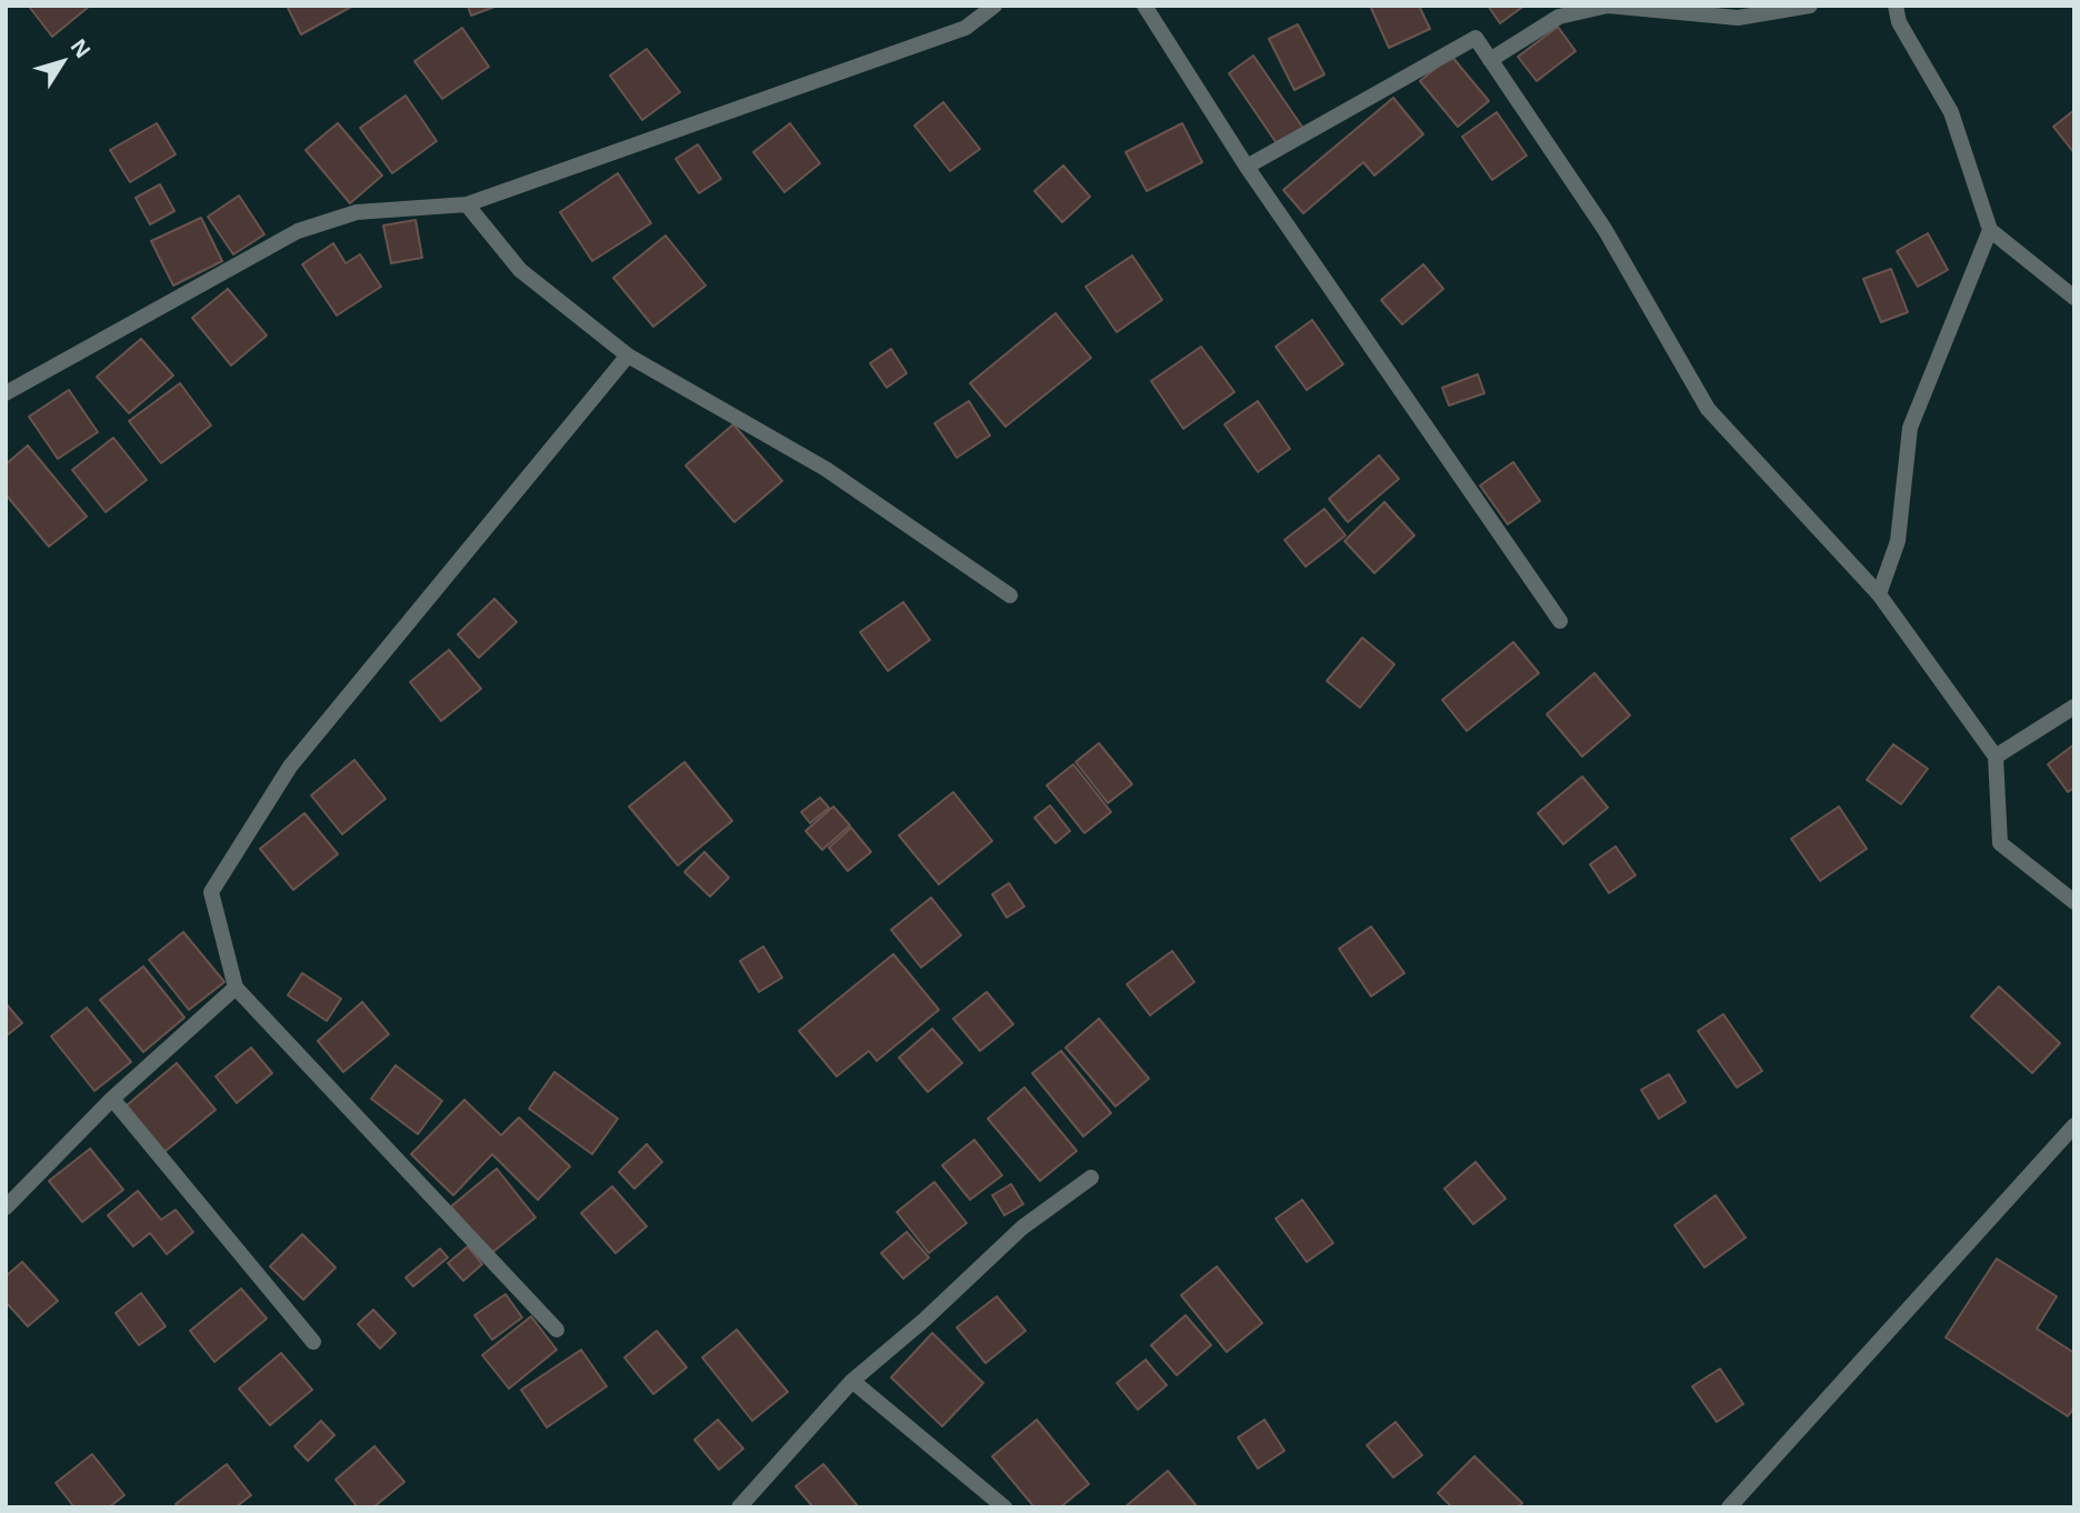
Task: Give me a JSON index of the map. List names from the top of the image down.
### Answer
{
  "north": "top right"
}
